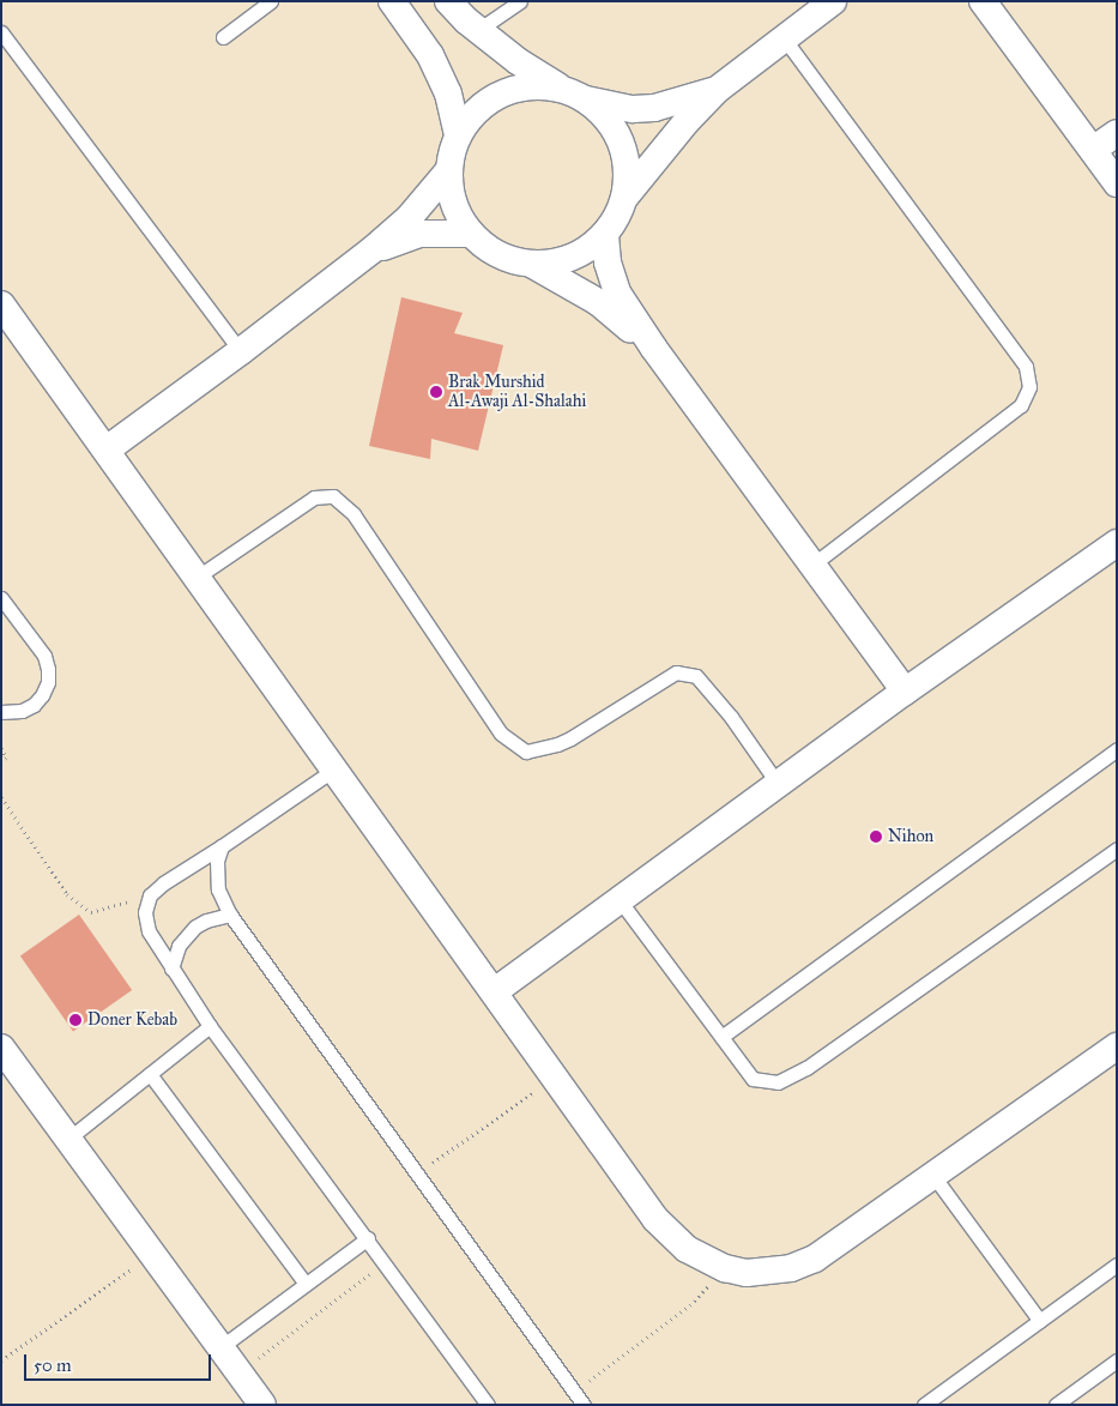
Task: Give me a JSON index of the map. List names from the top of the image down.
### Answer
{
  "places": ["Brak Murshid Al-Awaji Al-Shalahi", "Nihon", "Doner Kebab"],
  "scale_bar": "50 m"
}
